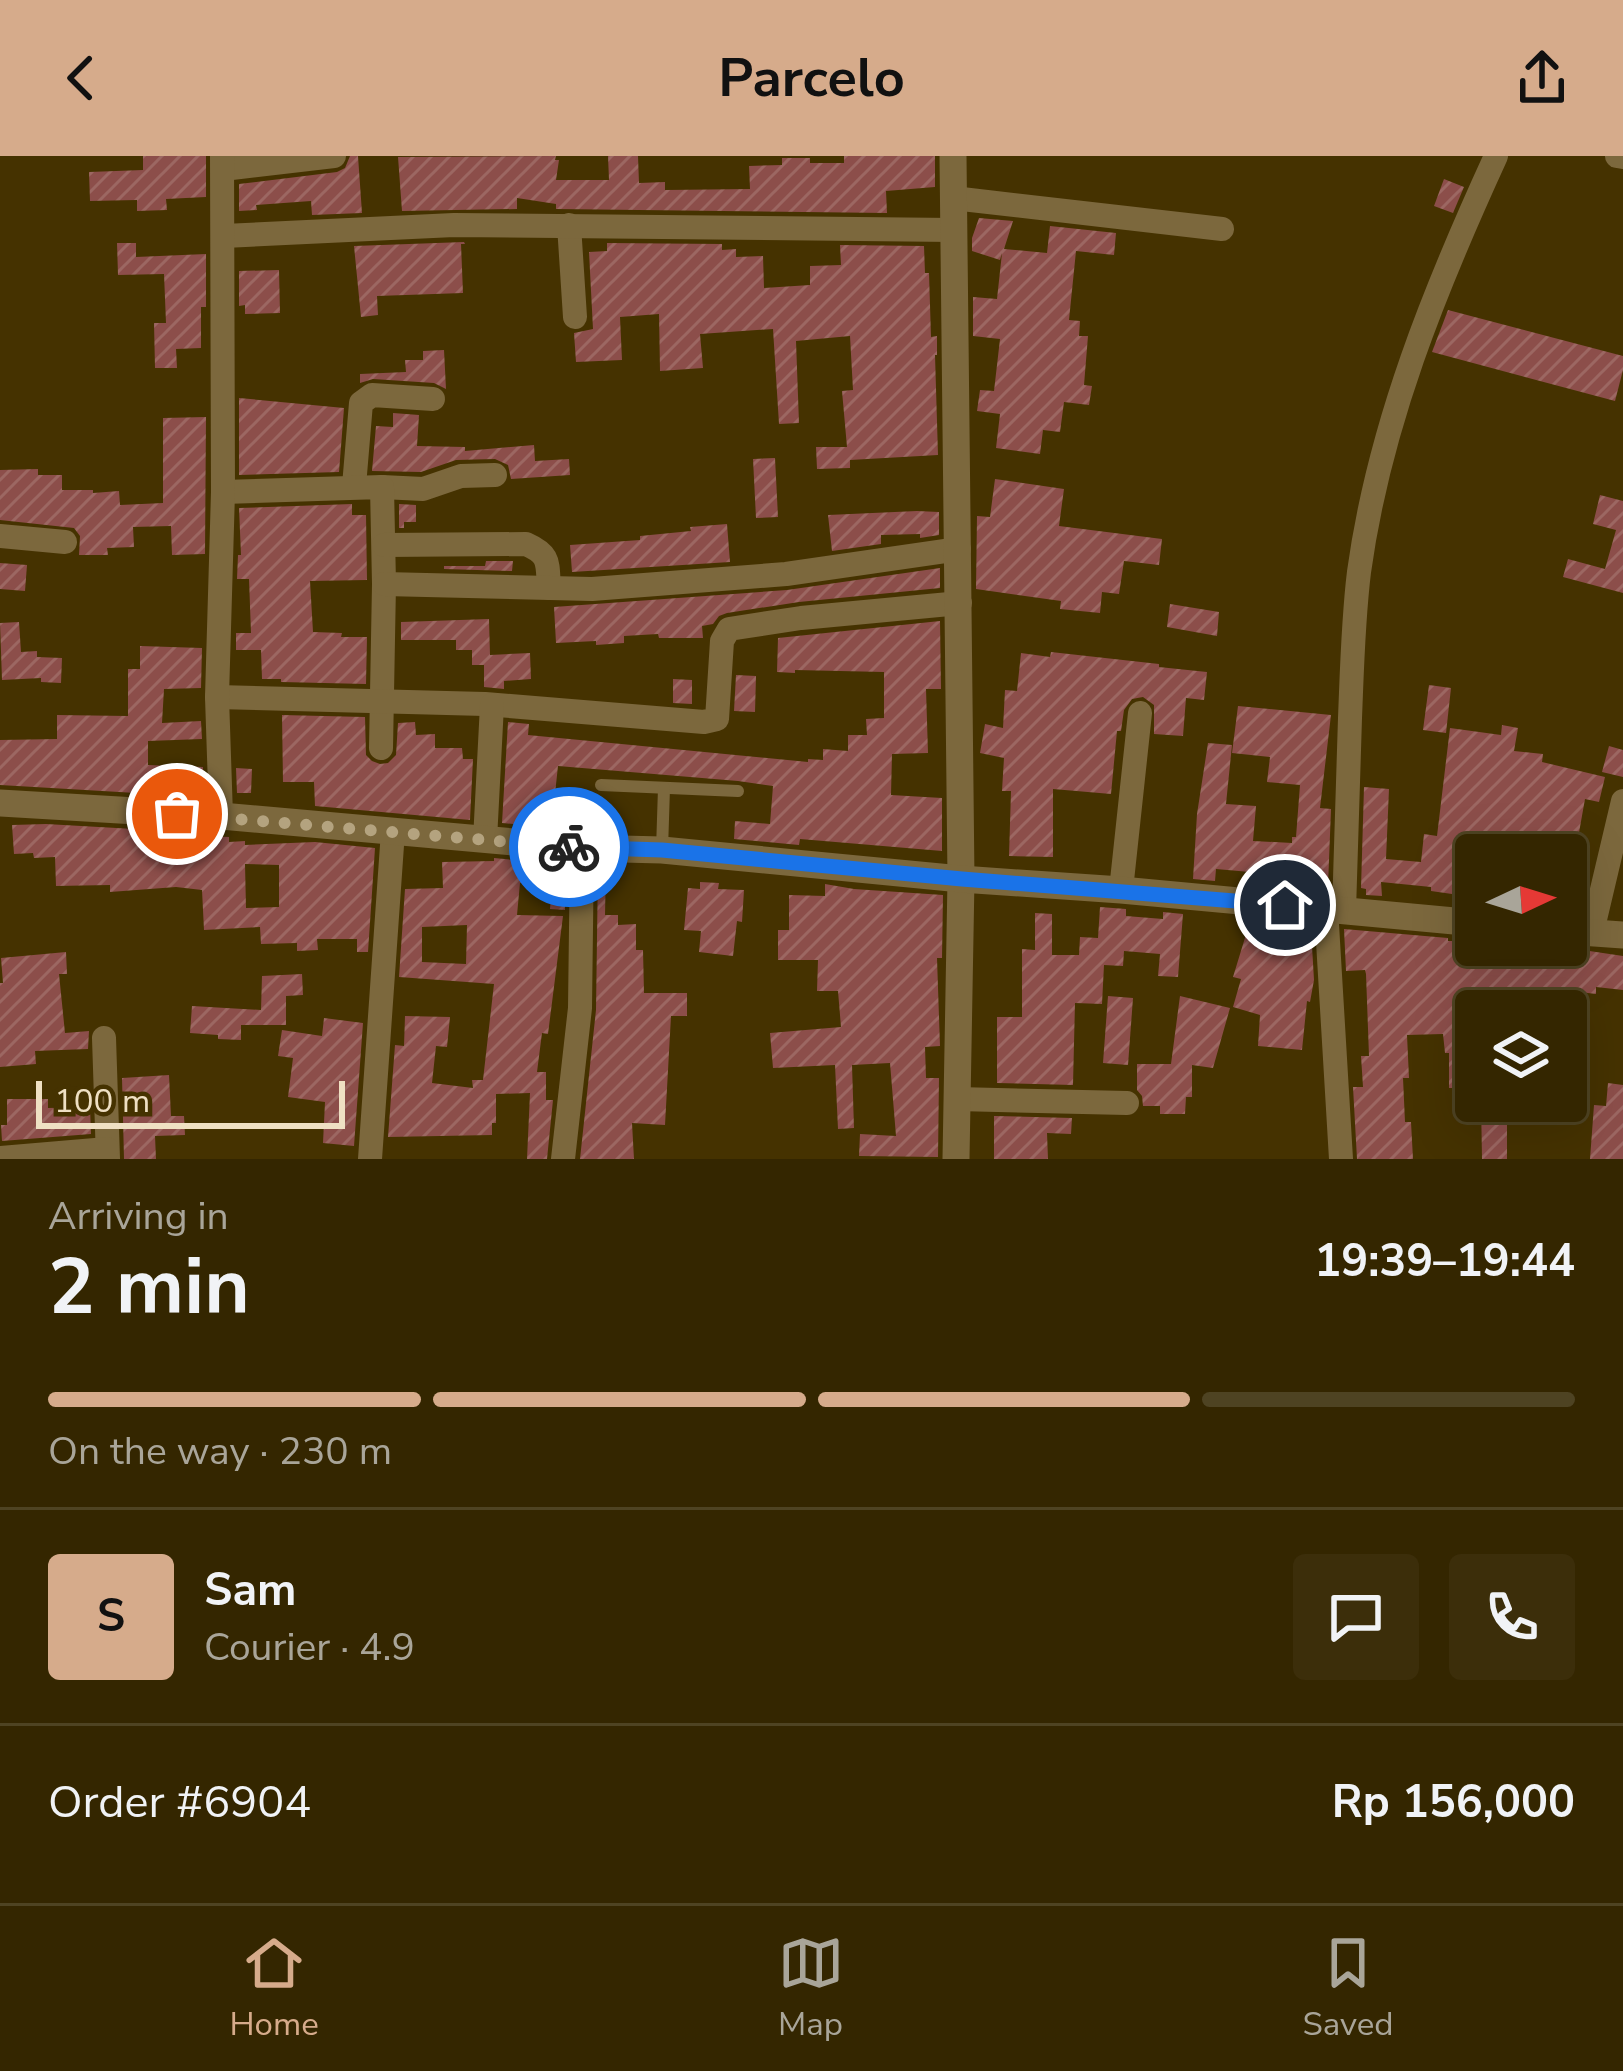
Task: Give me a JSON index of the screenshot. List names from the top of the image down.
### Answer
{
  "scale_bar": "100 m",
  "north": "right",
  "page": {
    "header": "Parcelo",
    "scale": "100 m",
    "heading": ["2 min", "Arriving in", "19:39–19:44"],
    "panel": [
      "Sam",
      "Courier · 4.9",
      "Order #6904",
      "Rp 156,000"
    ],
    "bar": "On the way · 230 m",
    "round": "S",
    "tabs": ["Home", "Map", "Saved"]
  }
}
